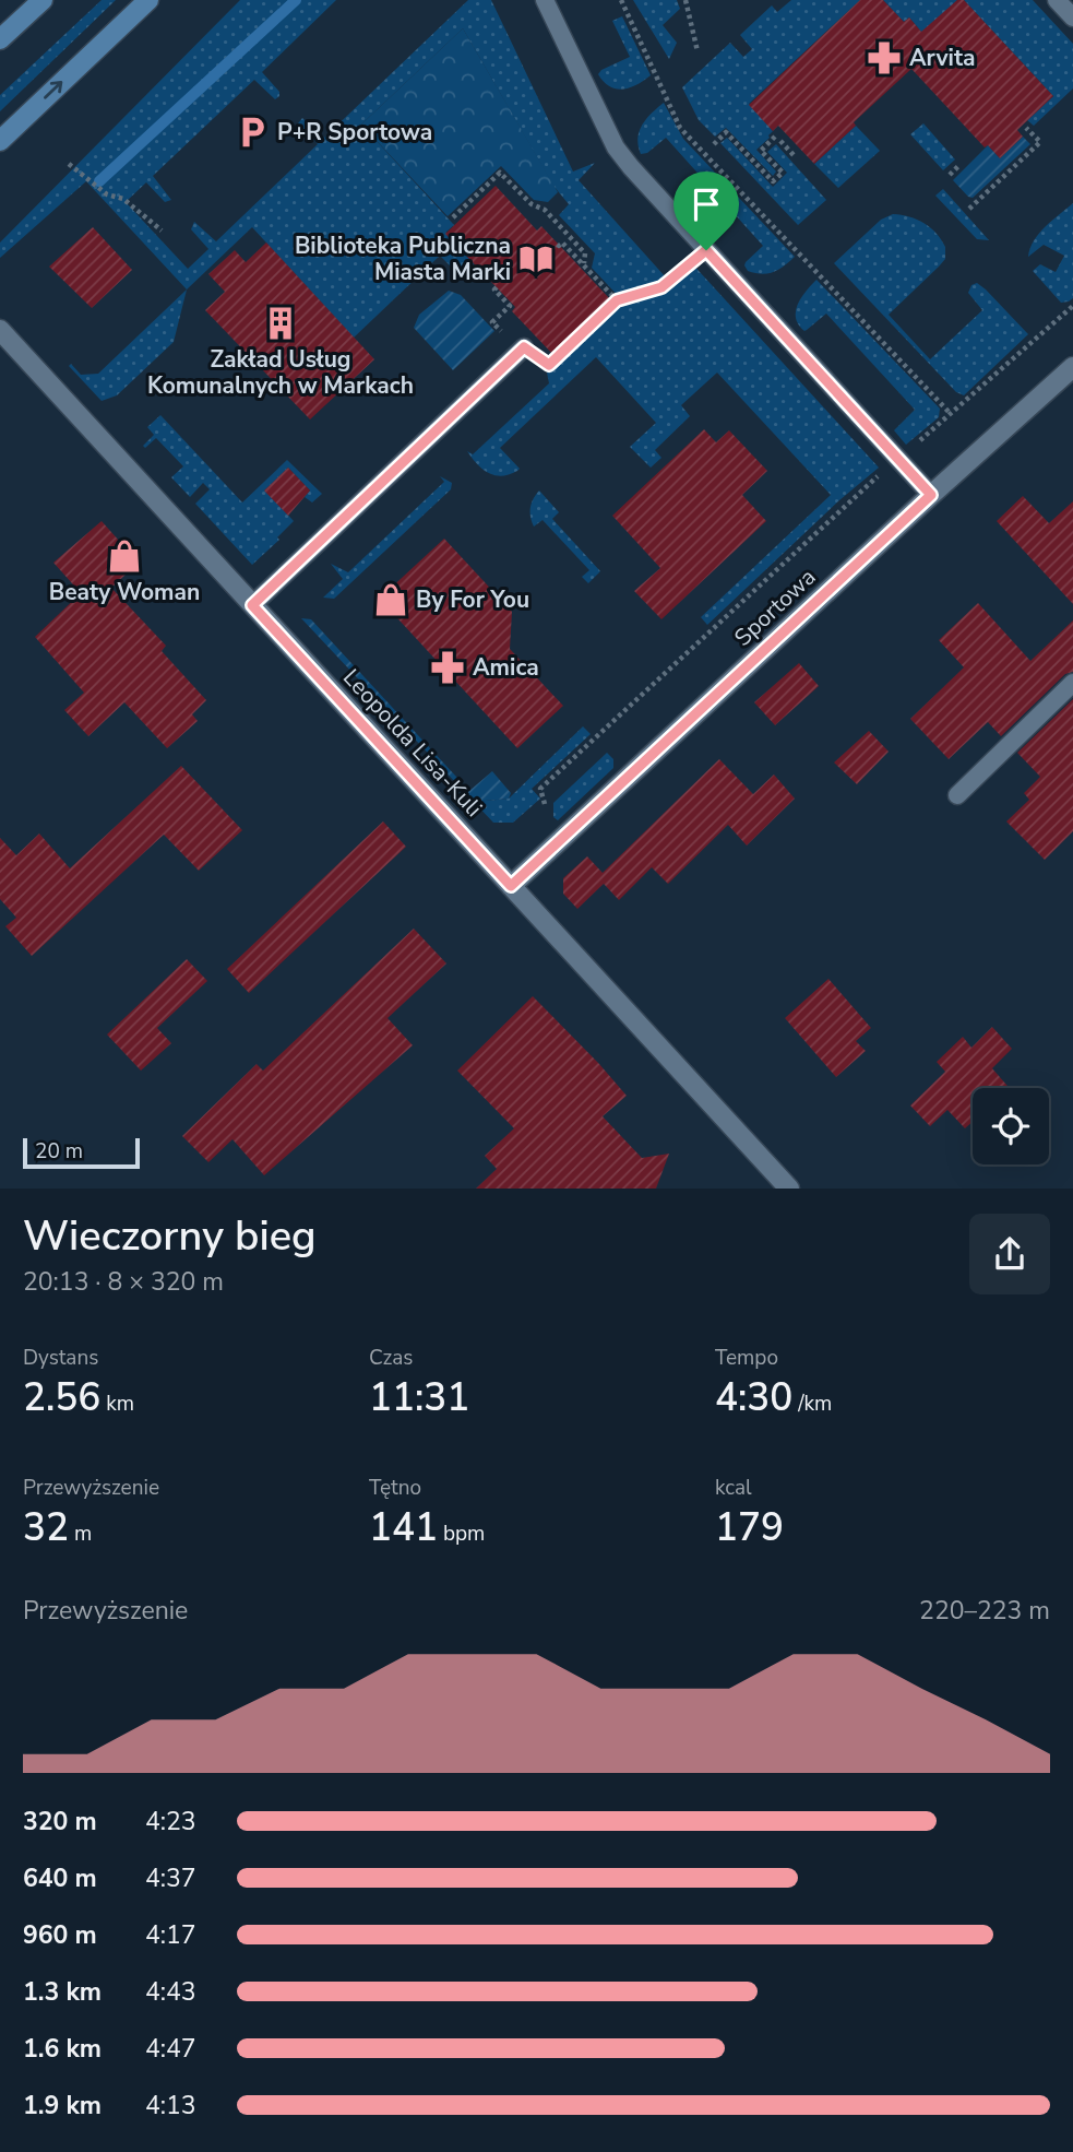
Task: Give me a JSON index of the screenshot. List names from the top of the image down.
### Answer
{
  "streets": {
    "street": ["Sportowa", "Leopolda Lisa-Kuli"]
  },
  "crossings": [
    ["Sportowa", "Leopolda Lisa-Kuli"]
  ],
  "places": {
    "pharmacy": ["Arvita", "Amica"],
    "parking": ["P+R Sportowa"],
    "library": ["Biblioteka Publiczna Miasta Marki"],
    "building": ["Zakład Usług Komunalnych w Markach"],
    "shop": ["Beaty Woman", "By For You"]
  },
  "scale_bar": "20 m",
  "page": {
    "scale": "20 m",
    "heading": ["Wieczorny bieg", "20:13 · 8 × 320 m"],
    "stats": [
      ["Dystans", "2.56 km"],
      ["Czas", "11:31"],
      ["Tempo", "4:30 /km"],
      ["Przewyższenie", "32 m"],
      ["Tętno", "141 bpm"],
      ["kcal", "179"]
    ],
    "chart": ["Przewyższenie", "220–223 m"],
    "list": [
      {
        "name": "320 m",
        "note": "4:23"
      },
      {
        "name": "640 m",
        "note": "4:37"
      },
      {
        "name": "960 m",
        "note": "4:17"
      },
      {
        "name": "1.3 km",
        "note": "4:43"
      },
      {
        "name": "1.6 km",
        "note": "4:47"
      },
      {
        "name": "1.9 km",
        "note": "4:13"
      }
    ]
  }
}
